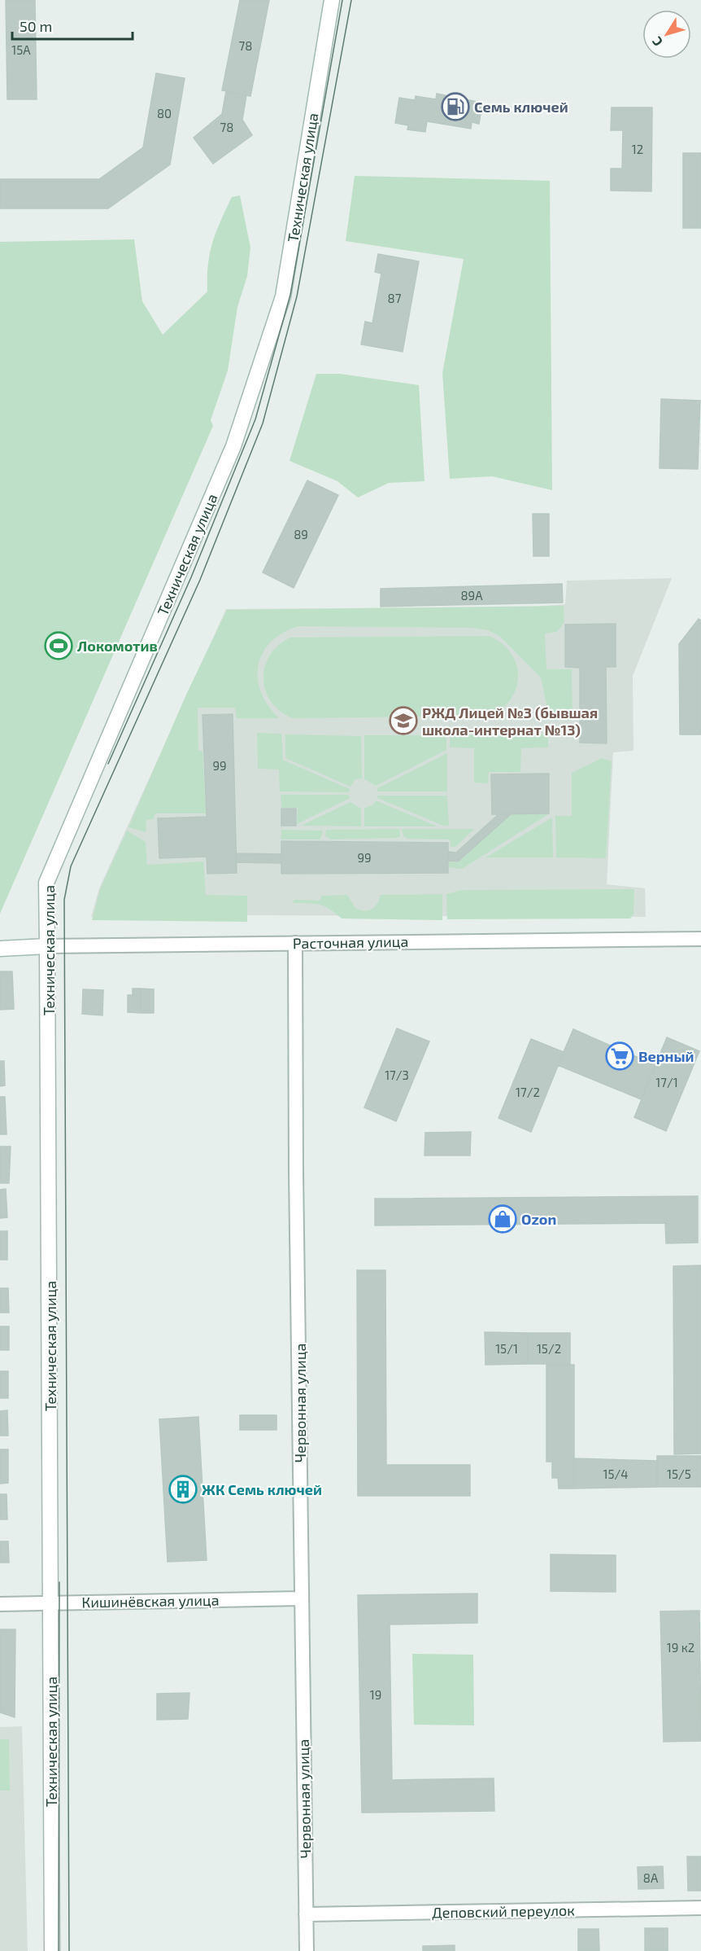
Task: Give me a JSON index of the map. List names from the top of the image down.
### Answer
{
  "streets": {
    "main road": ["Техническая улица", "Расточная улица"],
    "street": ["Червонная улица", "Кишинёвская улица", "Деповский переулок"]
  },
  "crossings": [
    ["Техническая улица", "Расточная улица"],
    ["Техническая улица", "Кишинёвская улица"],
    ["Расточная улица", "Червонная улица"],
    ["Червонная улица", "Кишинёвская улица"],
    ["Червонная улица", "Деповский переулок"]
  ],
  "places": {
    "fuel station": ["Семь ключей"],
    "sports": ["Локомотив"],
    "school or university": ["РЖД Лицей №3 (бывшая школа-интернат №13)"],
    "supermarket": ["Верный"],
    "shop": ["Ozon"],
    "building": ["ЖК Семь ключей"]
  },
  "house_numbers": [
    "78",
    "15А",
    "80",
    "78",
    "12",
    "87",
    "89",
    "89А",
    "99",
    "99",
    "17/3",
    "17/1",
    "17/2",
    "15/1",
    "15/2",
    "15/4",
    "15/5",
    "19 к2",
    "19",
    "8А"
  ],
  "scale_bar": "50 m",
  "north": "bottom left"
}
